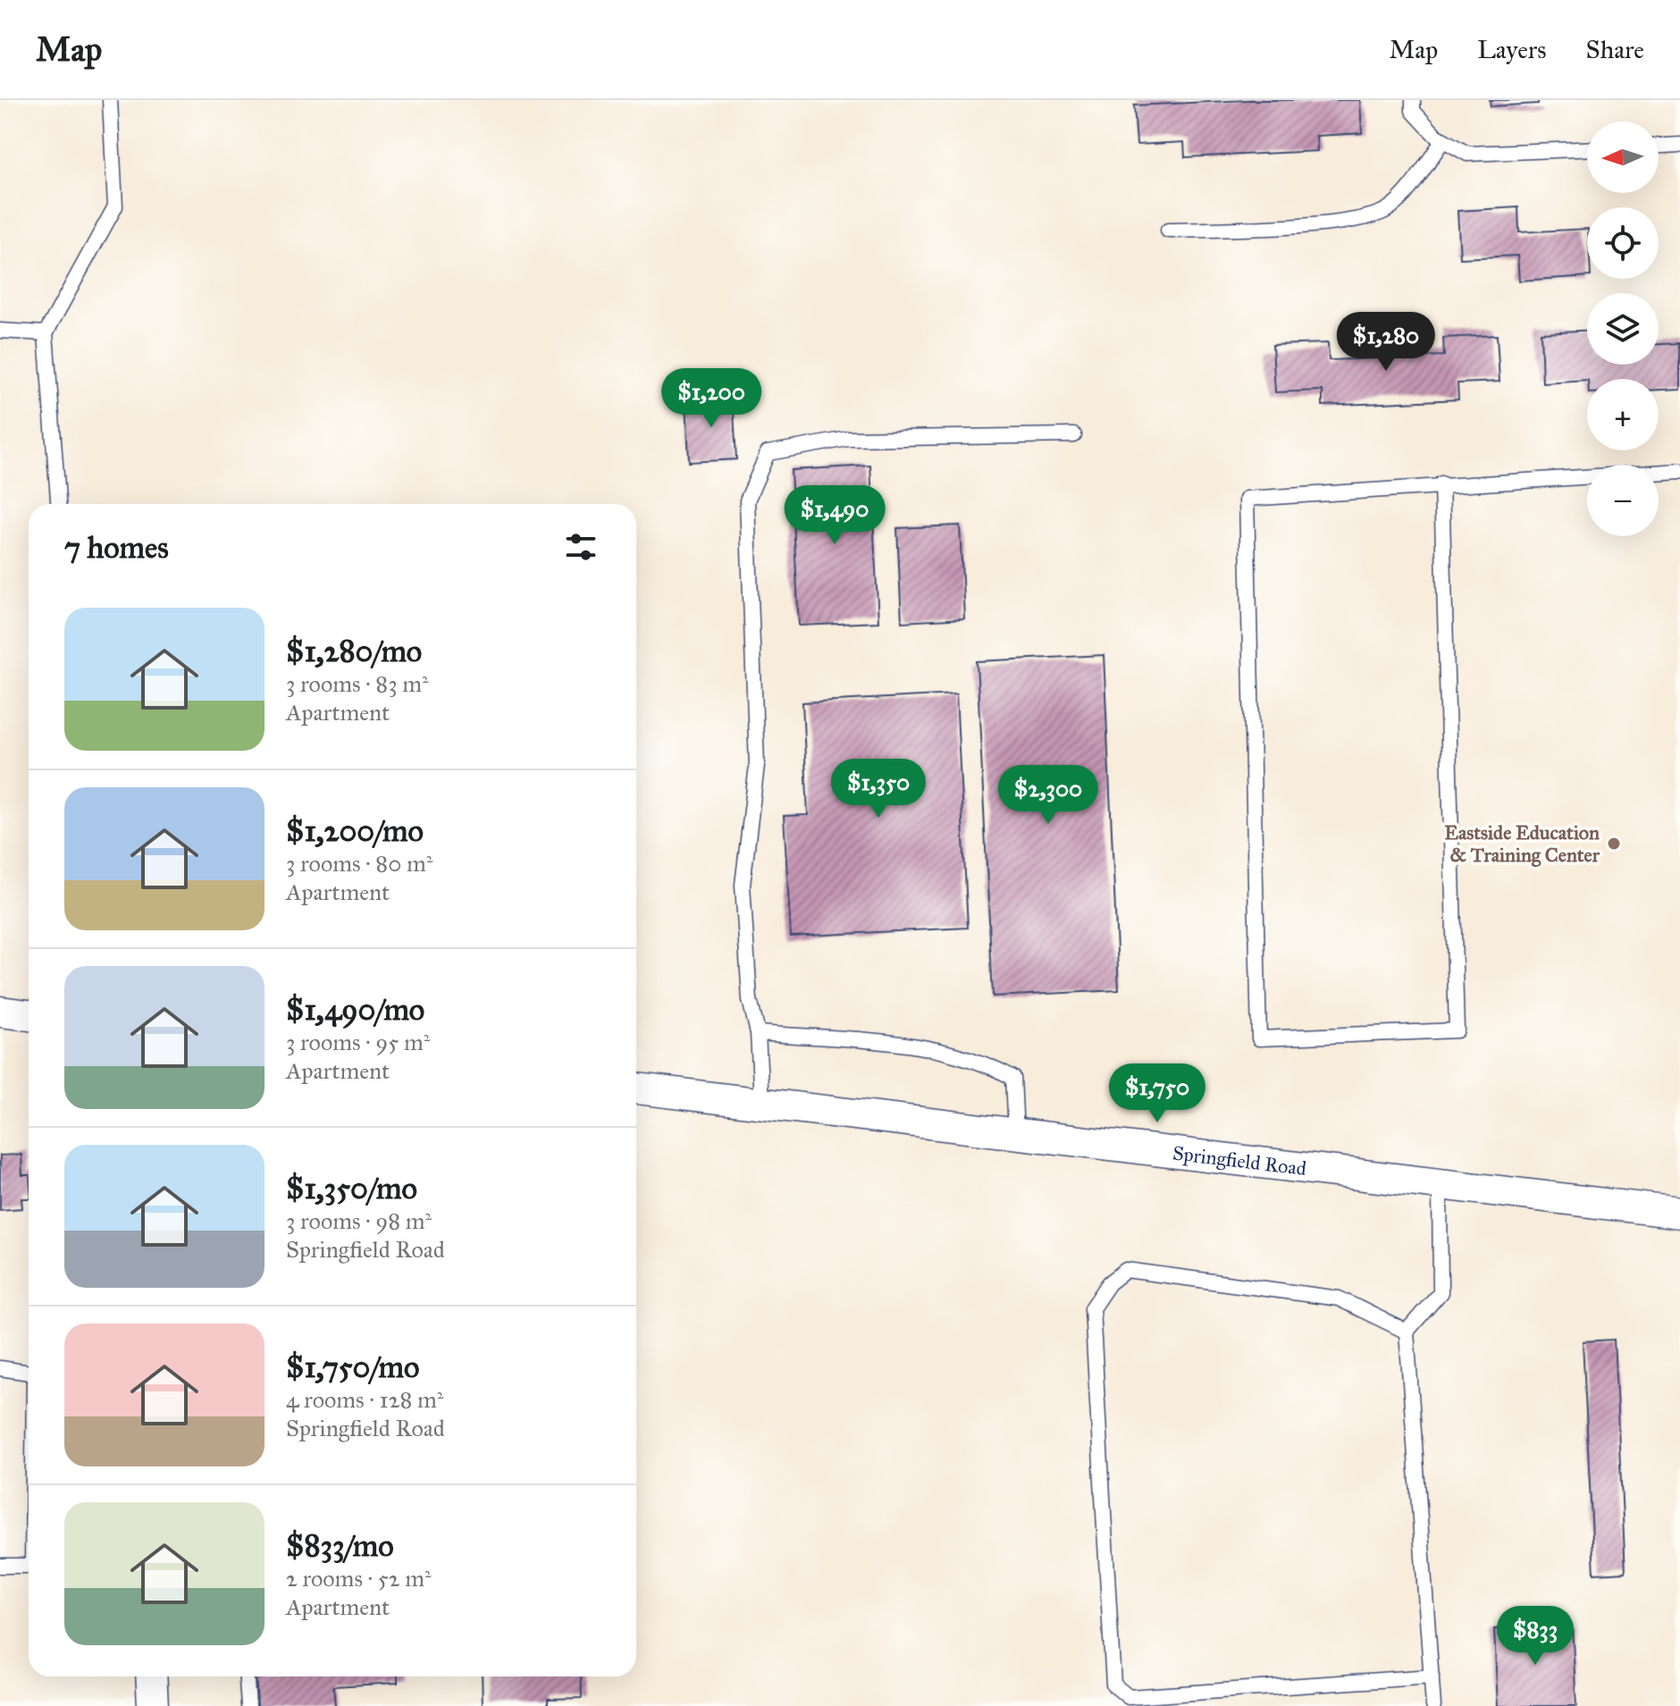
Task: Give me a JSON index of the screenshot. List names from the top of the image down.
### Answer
{
  "streets": {
    "street": ["Springfield Road"]
  },
  "places": ["Eastside Education & Training Center"],
  "north": "left",
  "page": {
    "header": "Map",
    "nav": ["Map", "Layers", "Share"],
    "map_buttons": ["+", "−"],
    "price": [
      "$1,280",
      "$1,200",
      "$1,490",
      "$1,350",
      "$2,300",
      "$1,750",
      "$833"
    ],
    "heading": "7 homes",
    "list": [
      {
        "name": "$1,280/mo",
        "note": "3 rooms · 83 m² · Apartment"
      },
      {
        "name": "$1,200/mo",
        "note": "3 rooms · 80 m² · Apartment"
      },
      {
        "name": "$1,490/mo",
        "note": "3 rooms · 95 m² · Apartment"
      },
      {
        "name": "$1,350/mo",
        "note": "3 rooms · 98 m² · Springfield Road"
      },
      {
        "name": "$1,750/mo",
        "note": "4 rooms · 128 m² · Springfield Road"
      },
      {
        "name": "$833/mo",
        "note": "2 rooms · 52 m² · Apartment"
      }
    ]
  }
}
